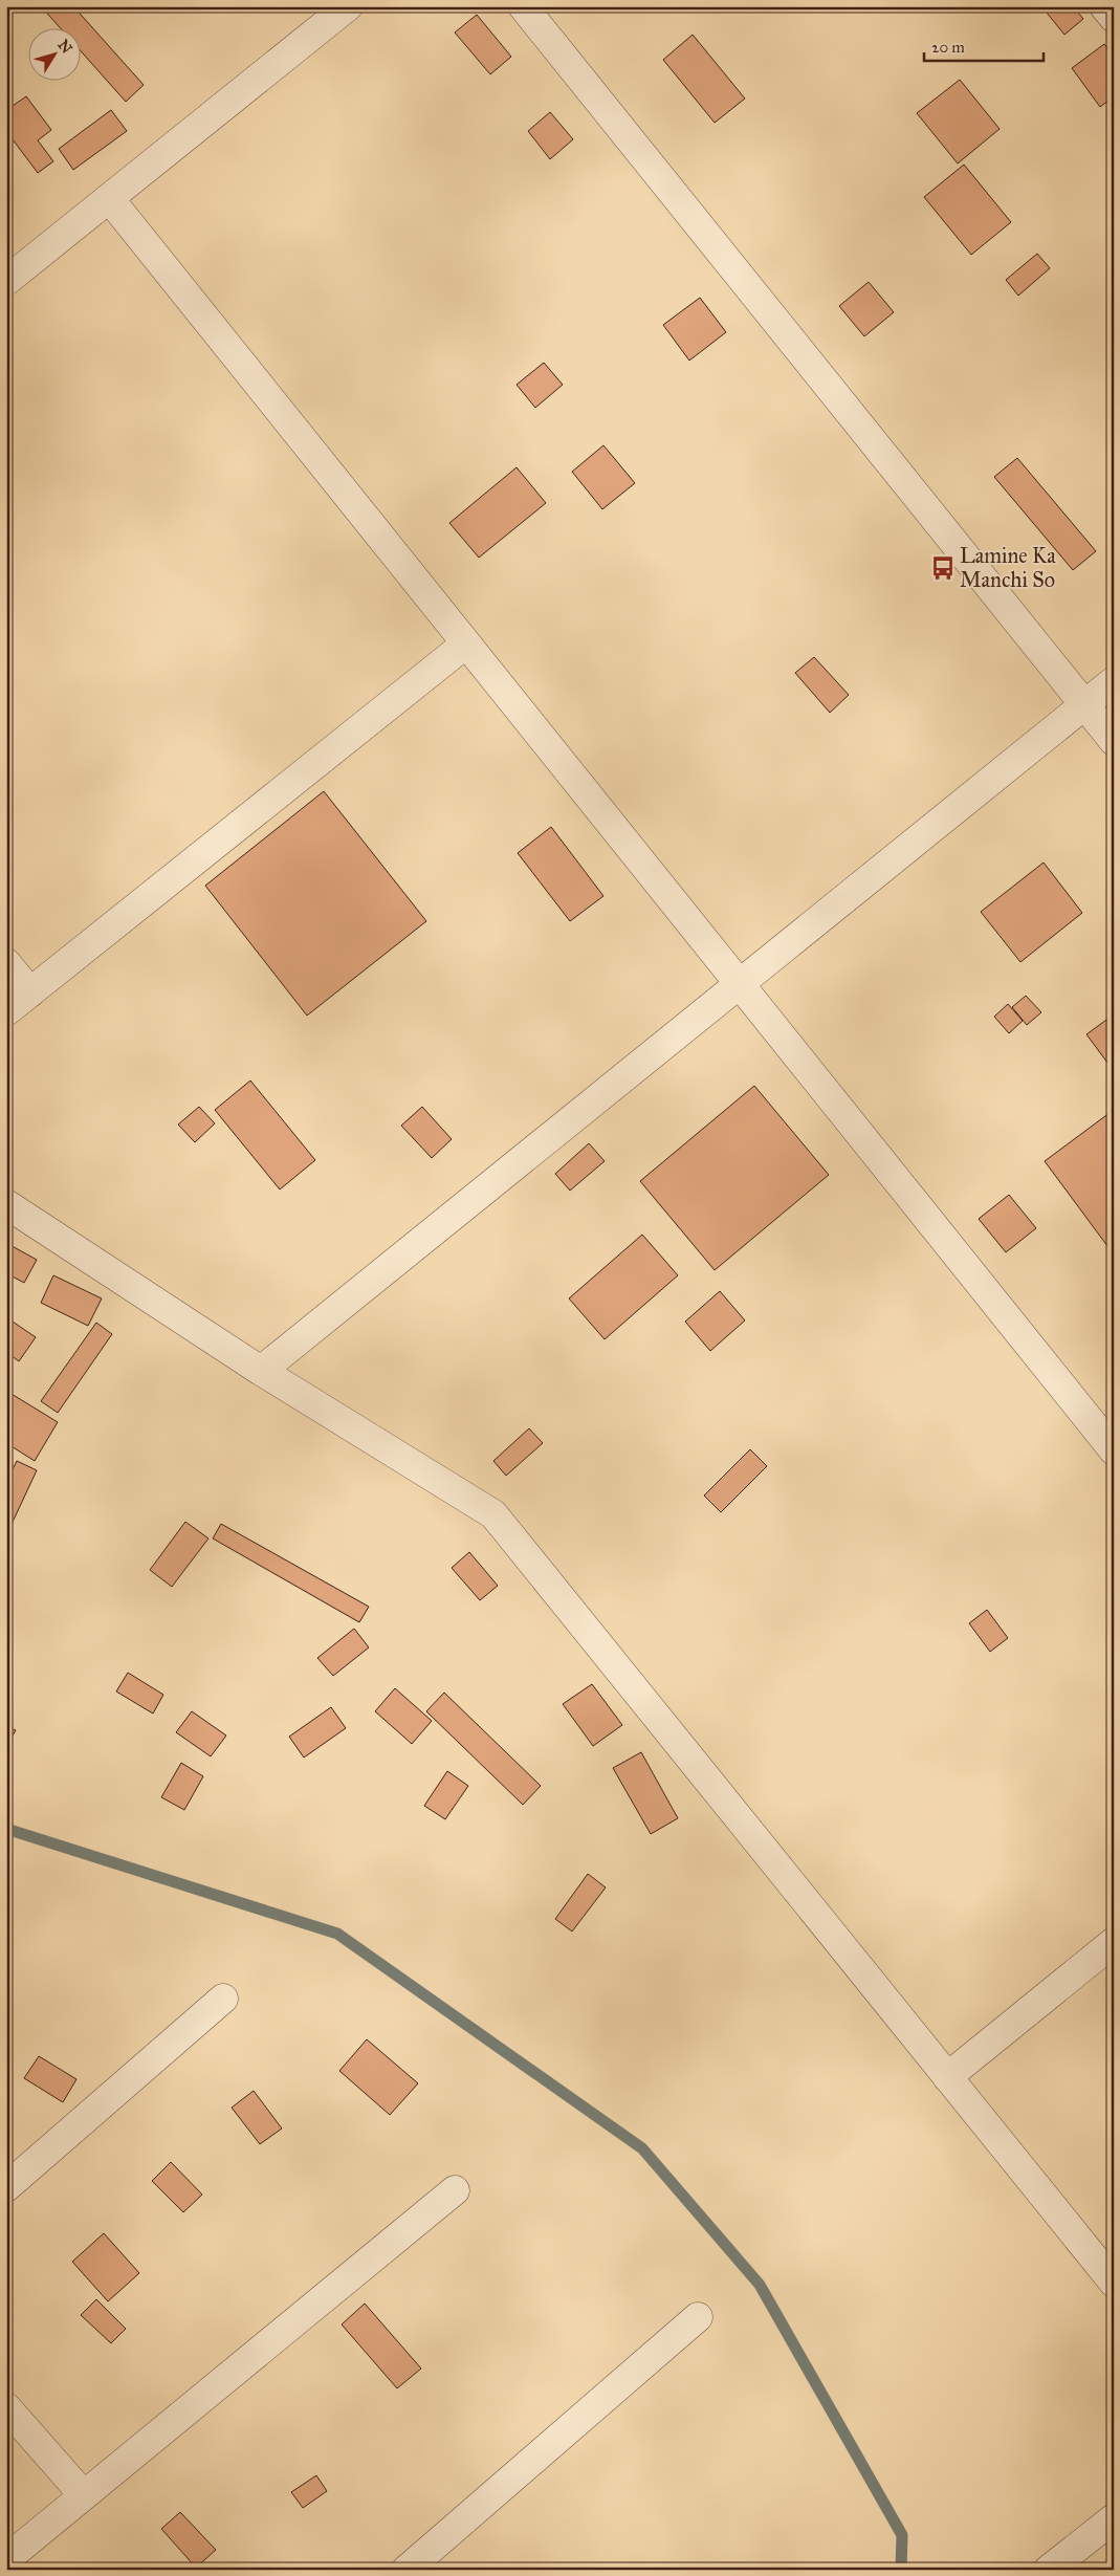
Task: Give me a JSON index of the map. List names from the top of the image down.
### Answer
{
  "places": {
    "bus stop": ["Lamine Ka Manchi So"]
  },
  "scale_bar": "20 m",
  "north": "top right"
}
